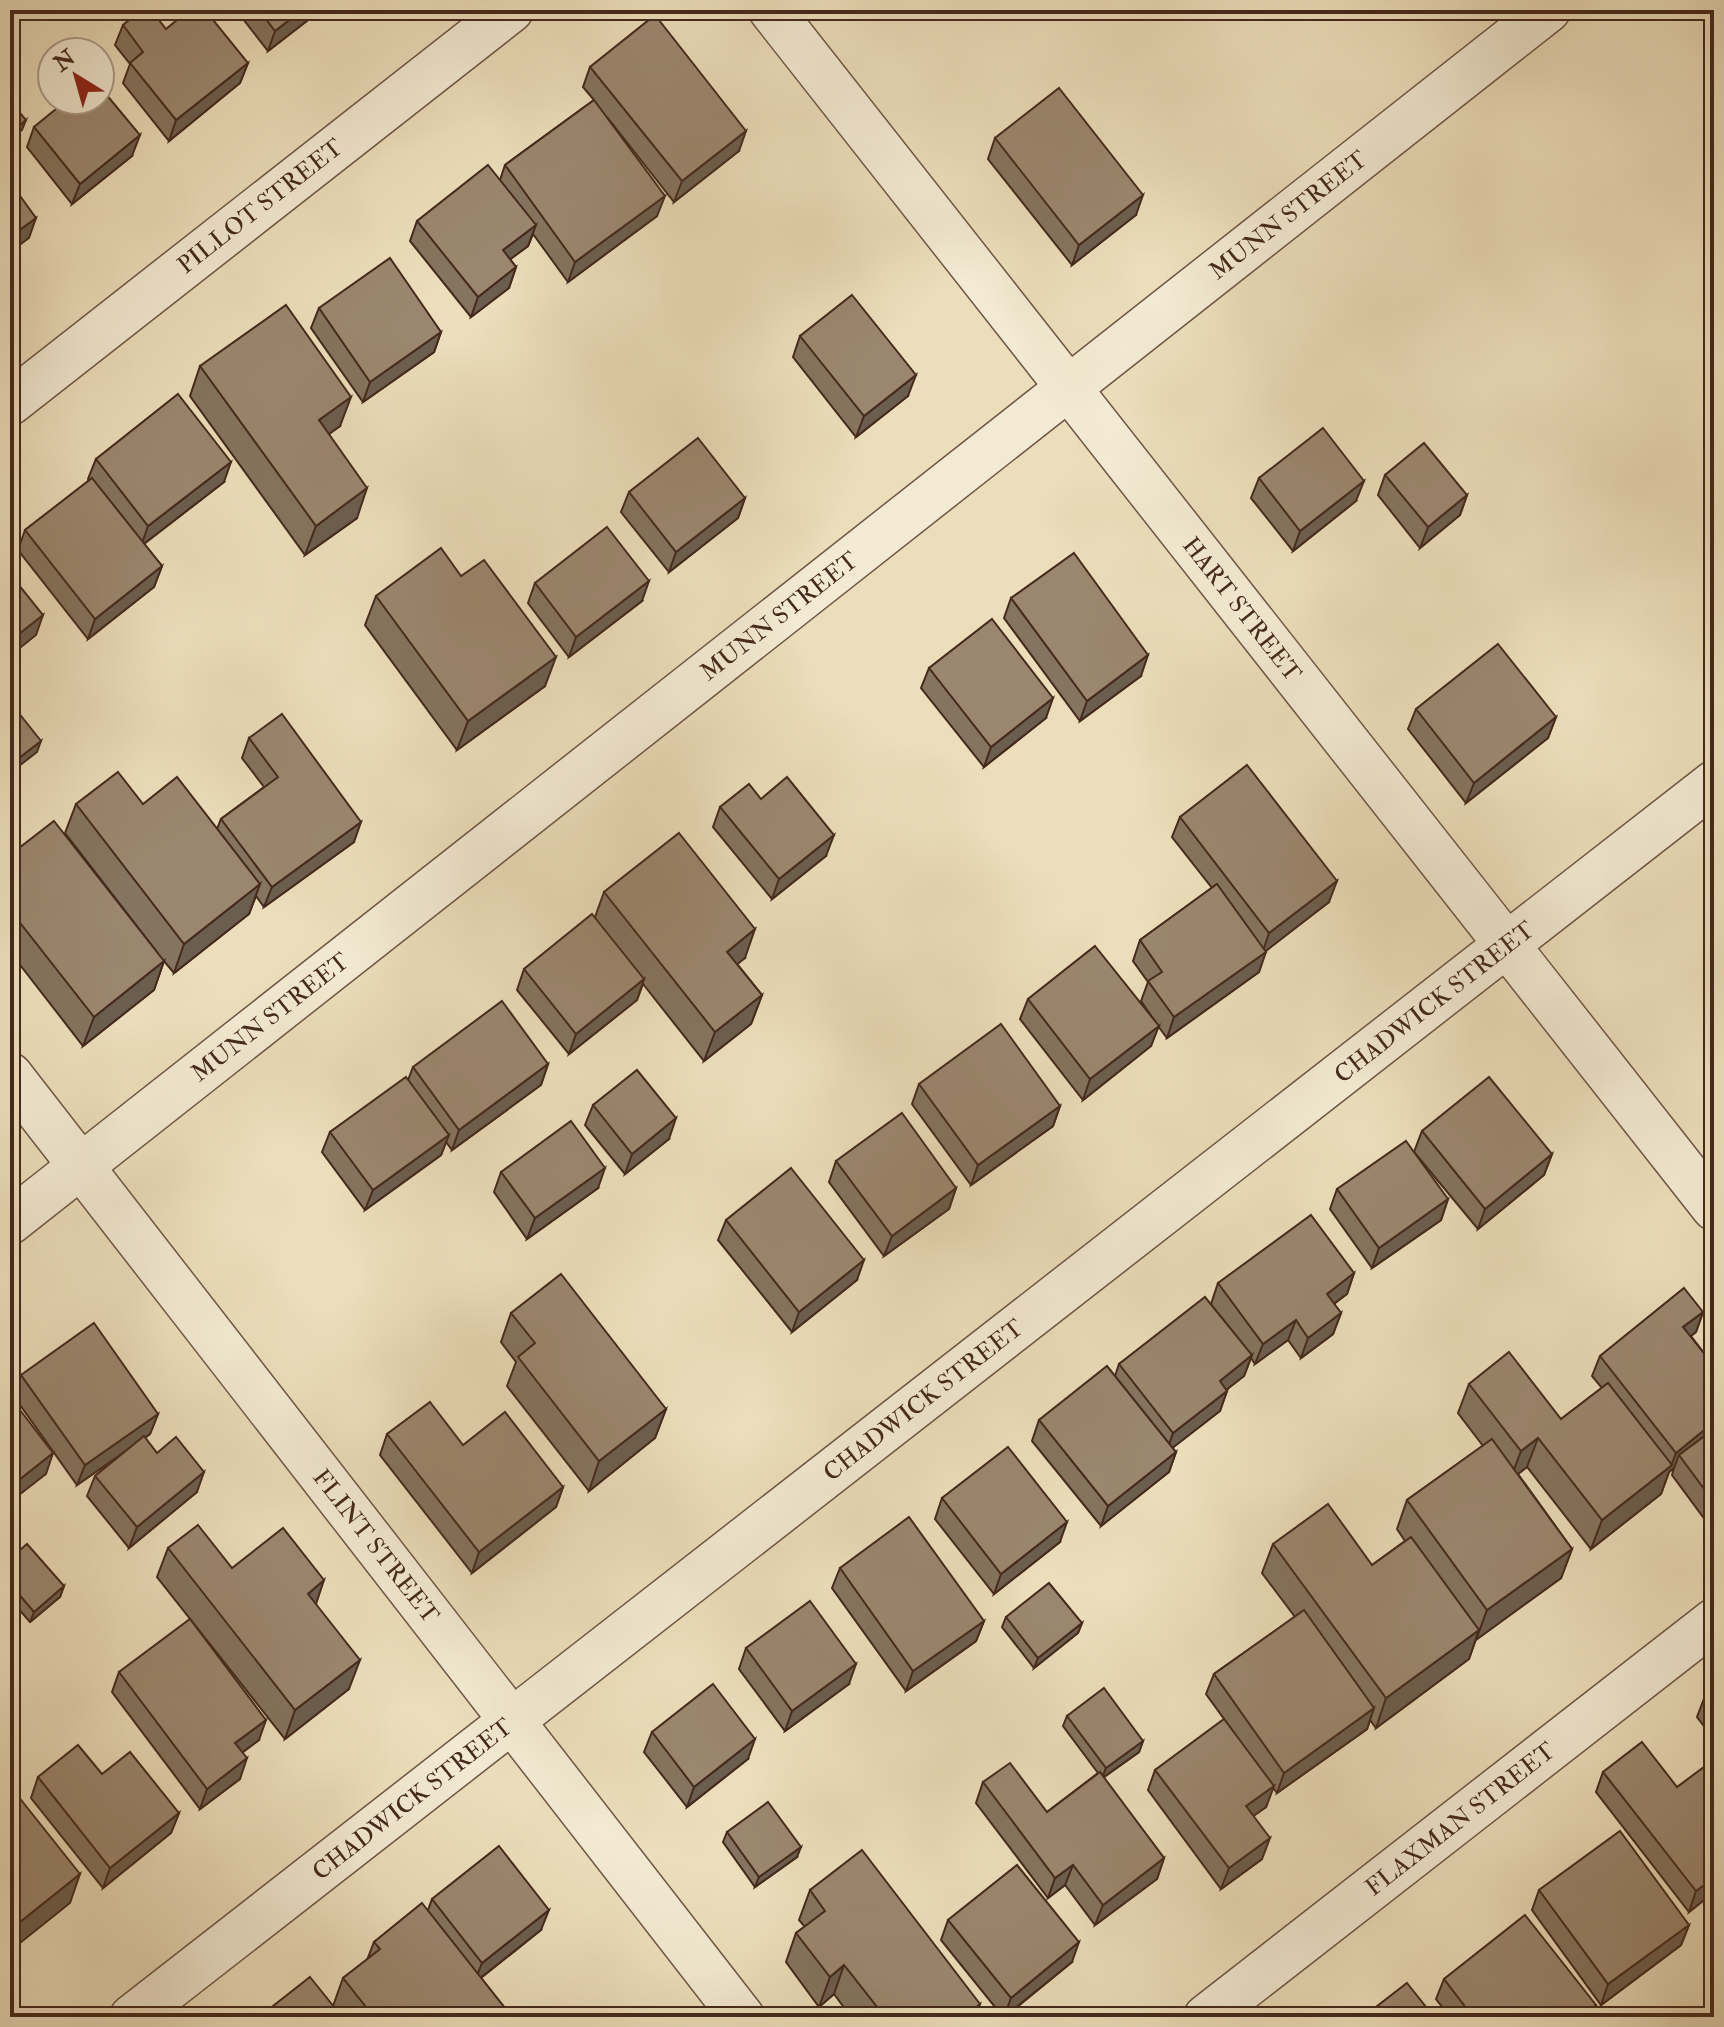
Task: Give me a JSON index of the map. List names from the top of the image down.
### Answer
{
  "streets": {
    "street": [
      "PILLOT STREET",
      "MUNN STREET",
      "HART STREET",
      "CHADWICK STREET",
      "FLINT STREET",
      "FLAXMAN STREET"
    ]
  },
  "crossings": [
    ["MUNN STREET", "HART STREET"],
    ["MUNN STREET", "FLINT STREET"],
    ["HART STREET", "CHADWICK STREET"],
    ["CHADWICK STREET", "FLINT STREET"]
  ],
  "north": "top left"
}
